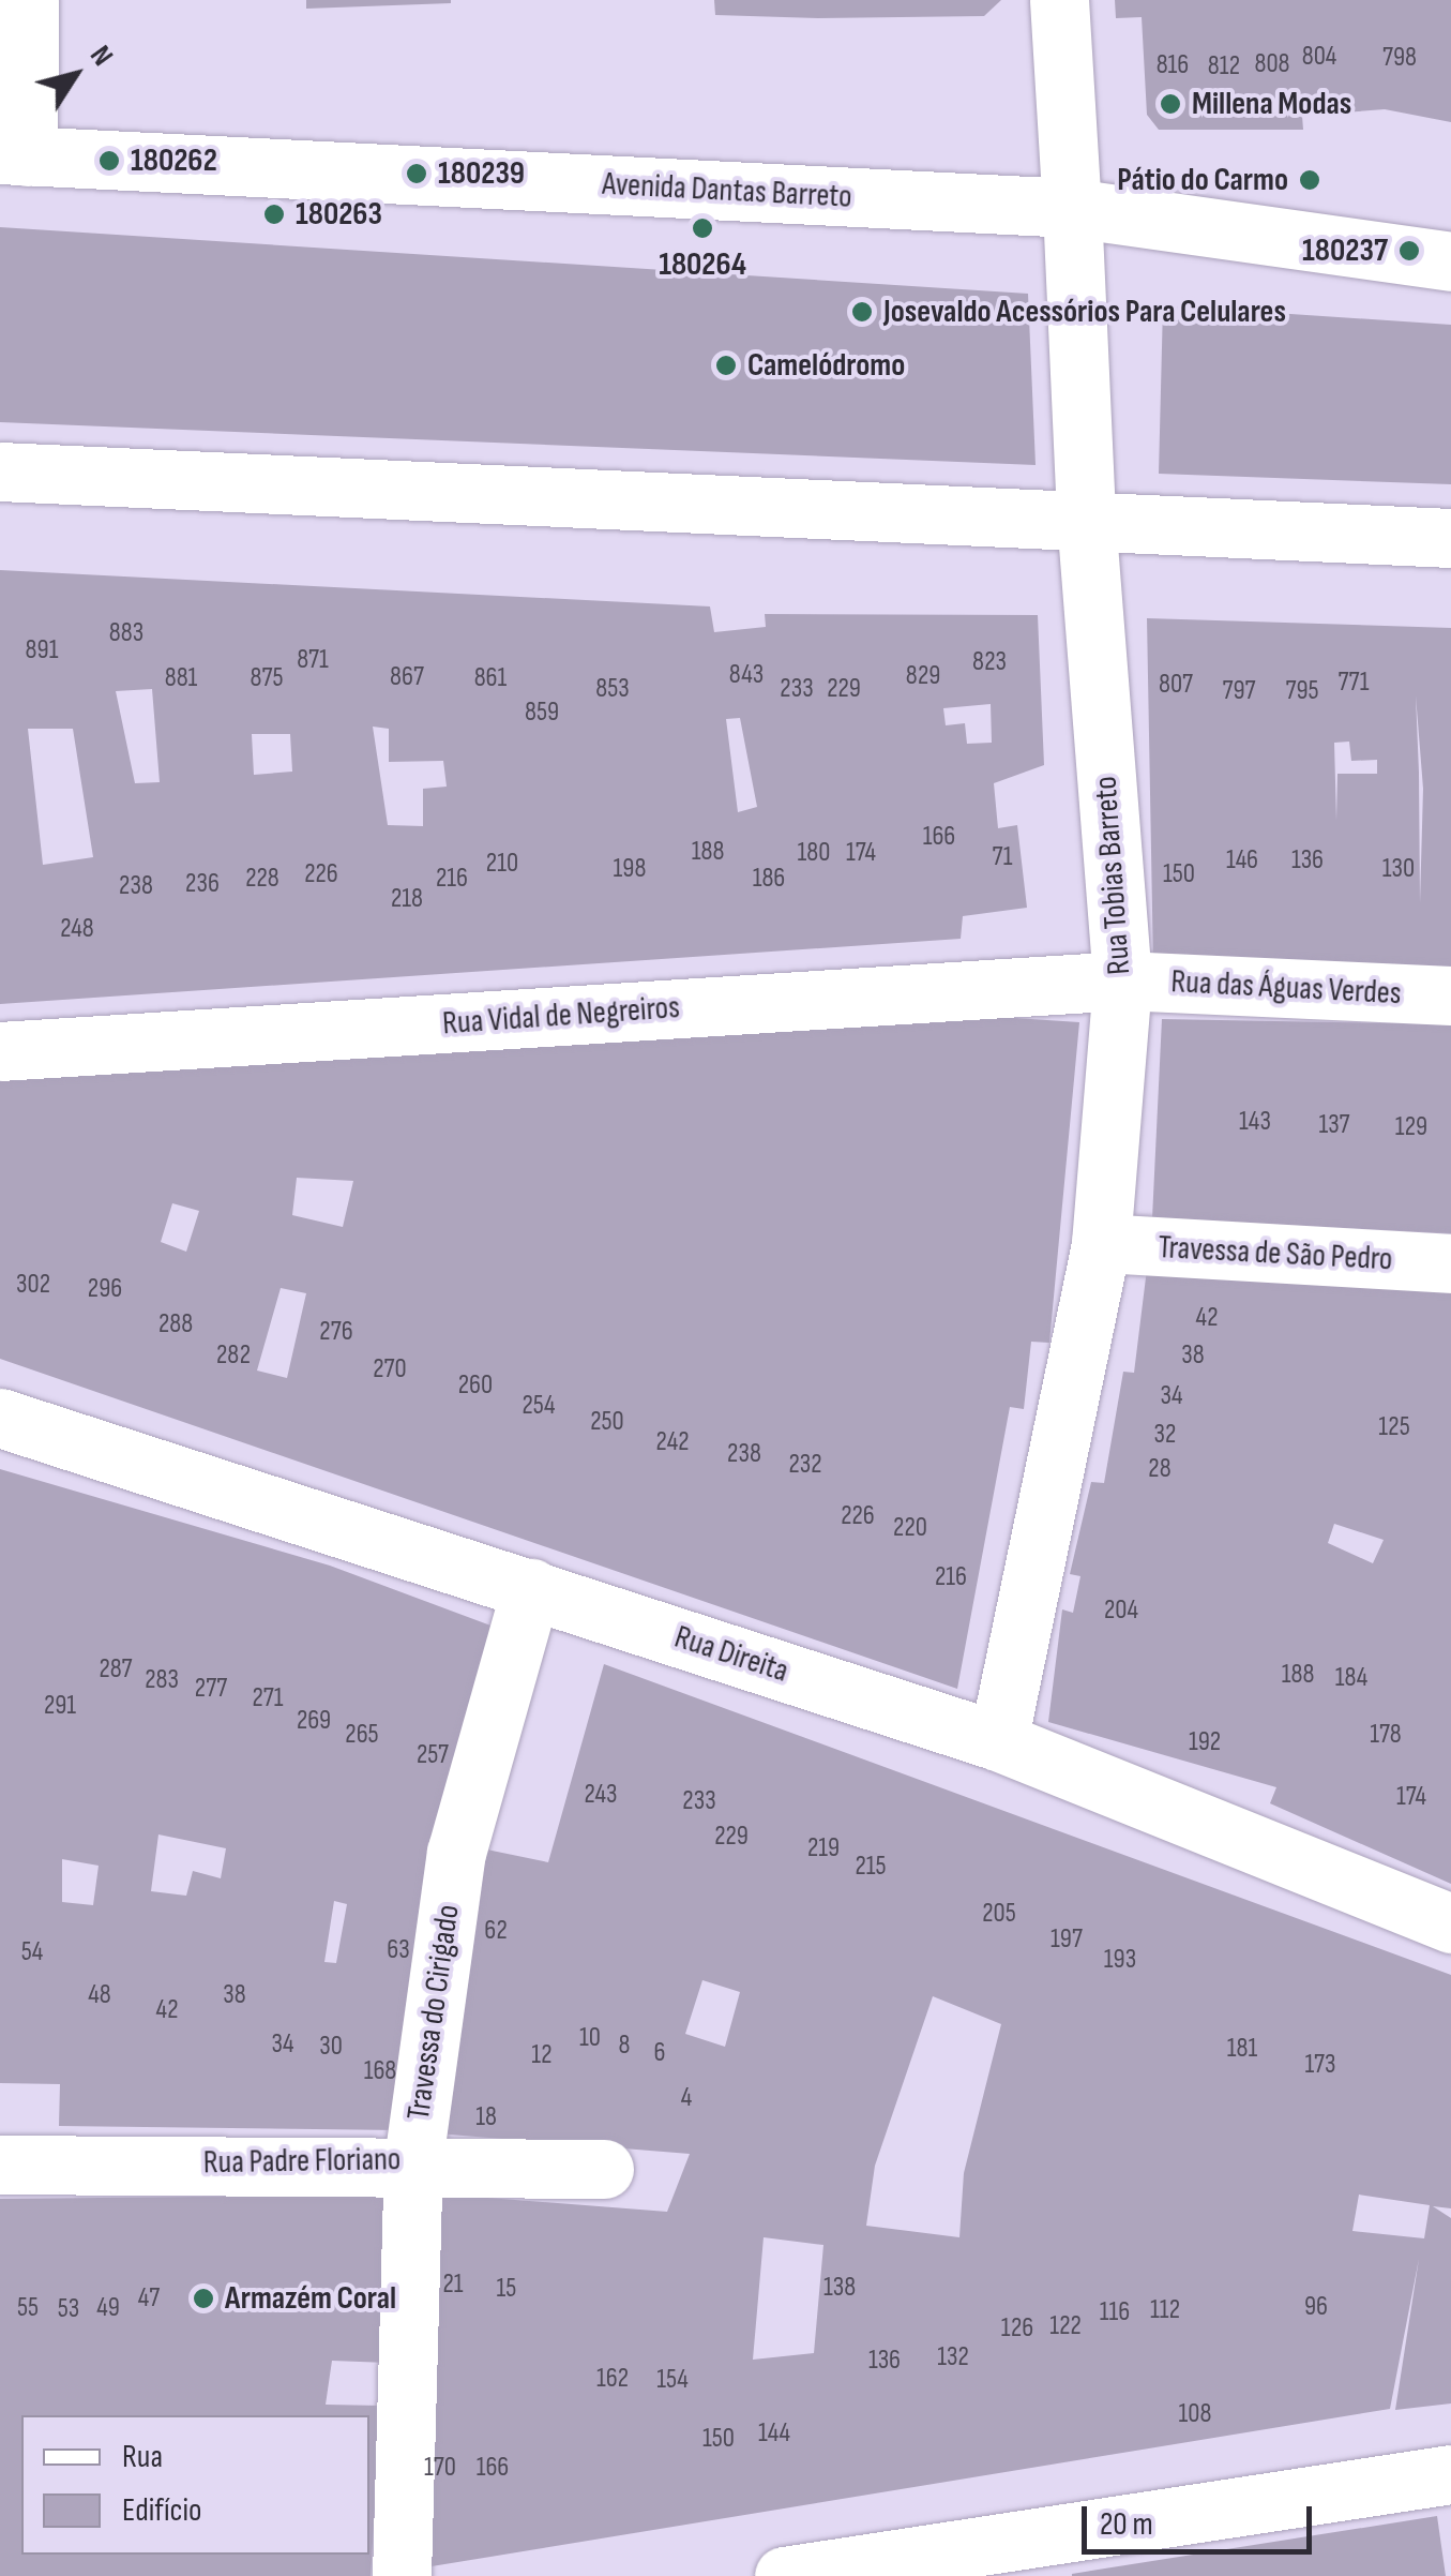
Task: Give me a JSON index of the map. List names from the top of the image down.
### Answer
{
  "streets": {
    "street": [
      "Avenida Dantas Barreto",
      "Rua Tobias Barreto",
      "Rua das Águas Verdes",
      "Rua Vidal de Negreiros",
      "Travessa de São Pedro",
      "Rua Direita",
      "Travessa do Cirigado",
      "Rua Padre Floriano"
    ]
  },
  "crossings": [
    ["Avenida Dantas Barreto", "Rua Tobias Barreto"],
    ["Rua Tobias Barreto", "Rua das Águas Verdes"],
    ["Rua Tobias Barreto", "Rua Vidal de Negreiros"],
    ["Rua Tobias Barreto", "Travessa de São Pedro"],
    ["Rua Tobias Barreto", "Rua Direita"],
    ["Rua das Águas Verdes", "Rua Vidal de Negreiros"],
    ["Rua Direita", "Travessa do Cirigado"],
    ["Travessa do Cirigado", "Rua Padre Floriano"]
  ],
  "places": [
    "Millena Modas",
    "180262",
    "180239",
    "Pátio do Carmo",
    "180263",
    "180264",
    "180237",
    "Josevaldo Acessórios Para Celulares",
    "Camelódromo",
    "Armazém Coral"
  ],
  "house_numbers": [
    "804",
    "798",
    "808",
    "816",
    "812",
    "883",
    "891",
    "871",
    "823",
    "843",
    "829",
    "867",
    "881",
    "875",
    "861",
    "771",
    "807",
    "853",
    "233",
    "229",
    "797",
    "795",
    "859",
    "166",
    "188",
    "180",
    "174",
    "71",
    "146",
    "136",
    "210",
    "198",
    "130",
    "226",
    "150",
    "228",
    "216",
    "186",
    "236",
    "238",
    "218",
    "248",
    "143",
    "137",
    "129",
    "302",
    "296",
    "42",
    "288",
    "276",
    "282",
    "38",
    "270",
    "260",
    "34",
    "254",
    "250",
    "125",
    "32",
    "242",
    "238",
    "232",
    "28",
    "226",
    "220",
    "216",
    "204",
    "287",
    "188",
    "184",
    "283",
    "277",
    "271",
    "291",
    "269",
    "265",
    "178",
    "192",
    "257",
    "243",
    "174",
    "233",
    "229",
    "219",
    "215",
    "205",
    "62",
    "197",
    "63",
    "54",
    "193",
    "48",
    "38",
    "42",
    "10",
    "34",
    "8",
    "30",
    "181",
    "6",
    "12",
    "173",
    "168",
    "4",
    "18",
    "21",
    "138",
    "15",
    "47",
    "96",
    "55",
    "49",
    "53",
    "112",
    "116",
    "122",
    "126",
    "132",
    "136",
    "162",
    "154",
    "108",
    "144",
    "150",
    "170",
    "166"
  ],
  "legend": ["Rua", "Edifício"],
  "scale_bar": "20 m",
  "north": "top right"
}
